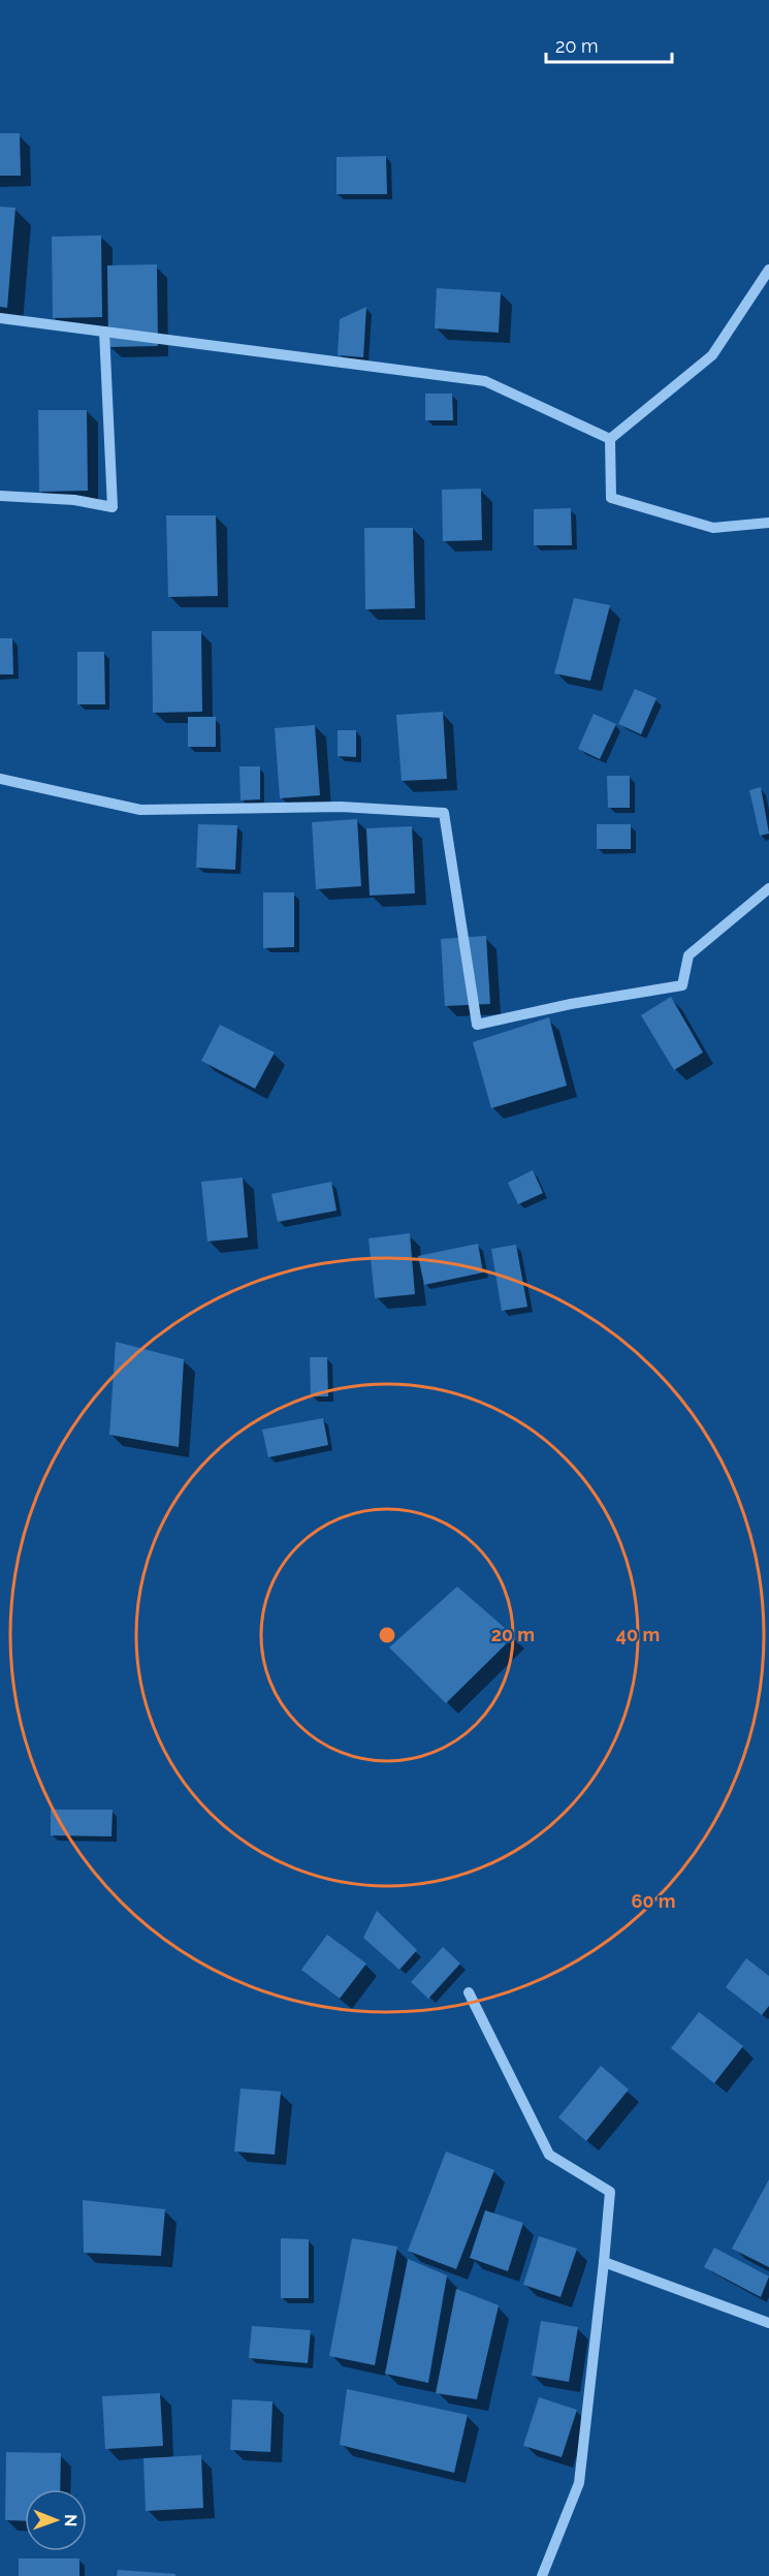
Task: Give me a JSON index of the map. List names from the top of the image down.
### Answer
{
  "scale_bar": "20 m",
  "north": "right",
  "rings": ["20 m", "40 m", "60 m"]
}
